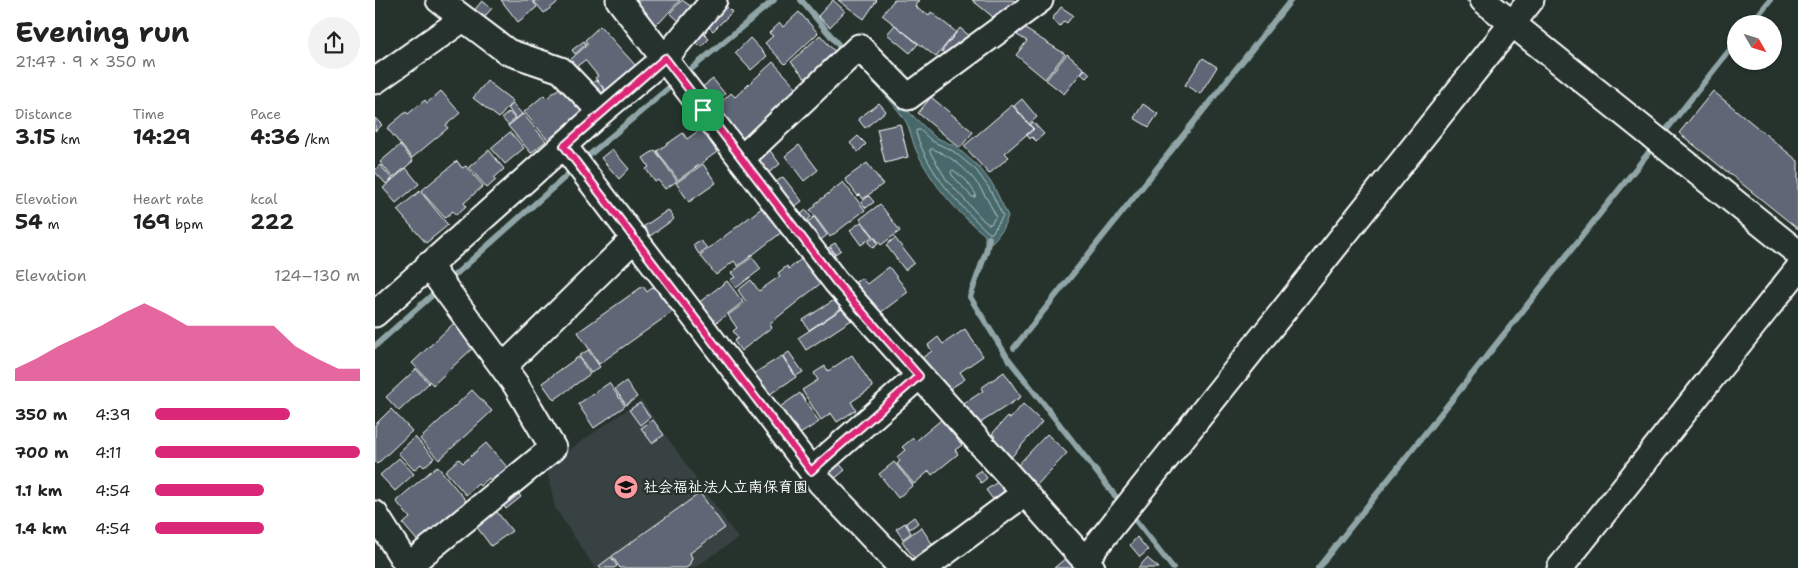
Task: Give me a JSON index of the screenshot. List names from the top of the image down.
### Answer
{
  "places": {
    "school or university": ["社会福祉法人立南保育園"]
  },
  "north": "bottom right",
  "page": {
    "heading": ["Evening run", "21:47 · 9 × 350 m"],
    "stats": [
      ["Distance", "3.15 km"],
      ["Time", "14:29"],
      ["Pace", "4:36 /km"],
      ["Elevation", "54 m"],
      ["Heart rate", "169 bpm"],
      ["kcal", "222"]
    ],
    "chart": ["Elevation", "124–130 m"],
    "list": [
      {
        "name": "350 m",
        "note": "4:39"
      },
      {
        "name": "700 m",
        "note": "4:11"
      },
      {
        "name": "1.1 km",
        "note": "4:54"
      },
      {
        "name": "1.4 km",
        "note": "4:54"
      }
    ]
  }
}
